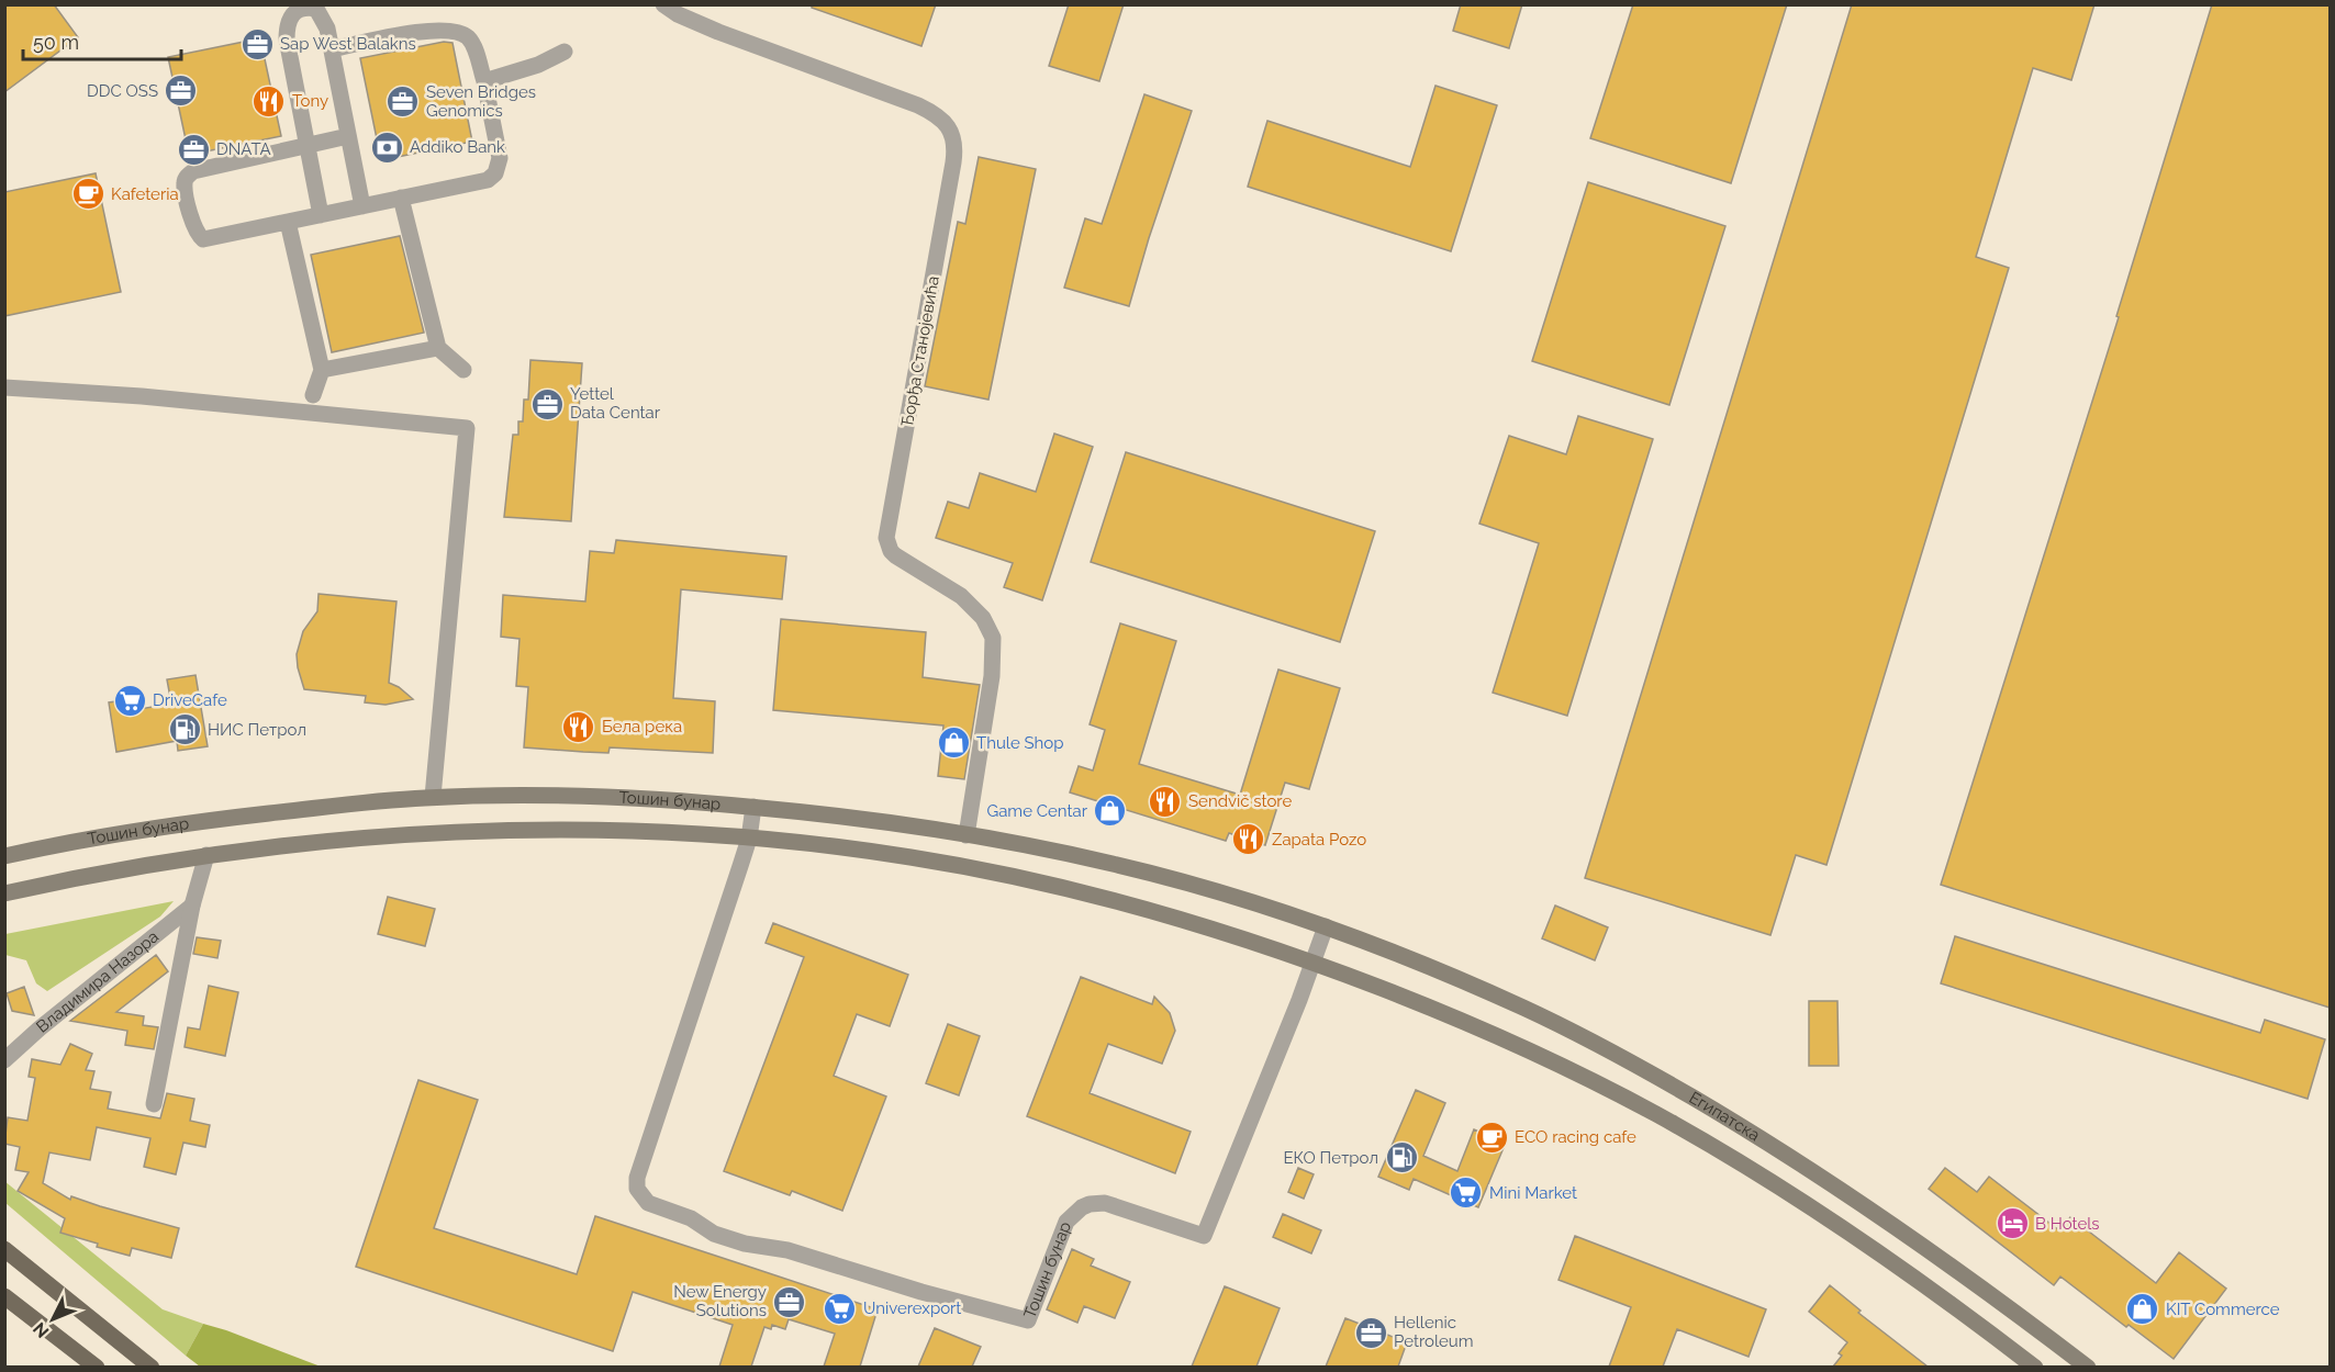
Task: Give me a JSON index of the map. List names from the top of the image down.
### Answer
{
  "streets": {
    "main road": ["Тошин бунар", "Египатска"],
    "street": ["Ђорђа Станојевића", "Владимира Назора"]
  },
  "crossings": [
    ["Ђорђа Станојевића", "Тошин бунар"],
    ["Тошин бунар", "Владимира Назора"],
    ["Тошин бунар", "Египатска"]
  ],
  "places": {
    "office": [
      "Sap West Balakns",
      "DDC OSS",
      "Seven Bridges Genomics",
      "DNATA",
      "Yettel Data Centar",
      "New Energy Solutions",
      "Hellenic Petroleum"
    ],
    "restaurant": [
      "Tony",
      "Бела река",
      "Sendvič store",
      "Zapata Pozo"
    ],
    "bank": ["Addiko Bank"],
    "cafe": ["Kafeteria", "ECO racing cafe"],
    "supermarket": ["DriveCafe", "Mini Market", "Univerexport"],
    "fuel station": ["НИС Петрол", "ЕКО Петрол"],
    "shop": ["Thule Shop", "Game Centar", "KIT Commerce"],
    "hotel": ["B Hotels"]
  },
  "scale_bar": "50 m",
  "north": "bottom left"
}
